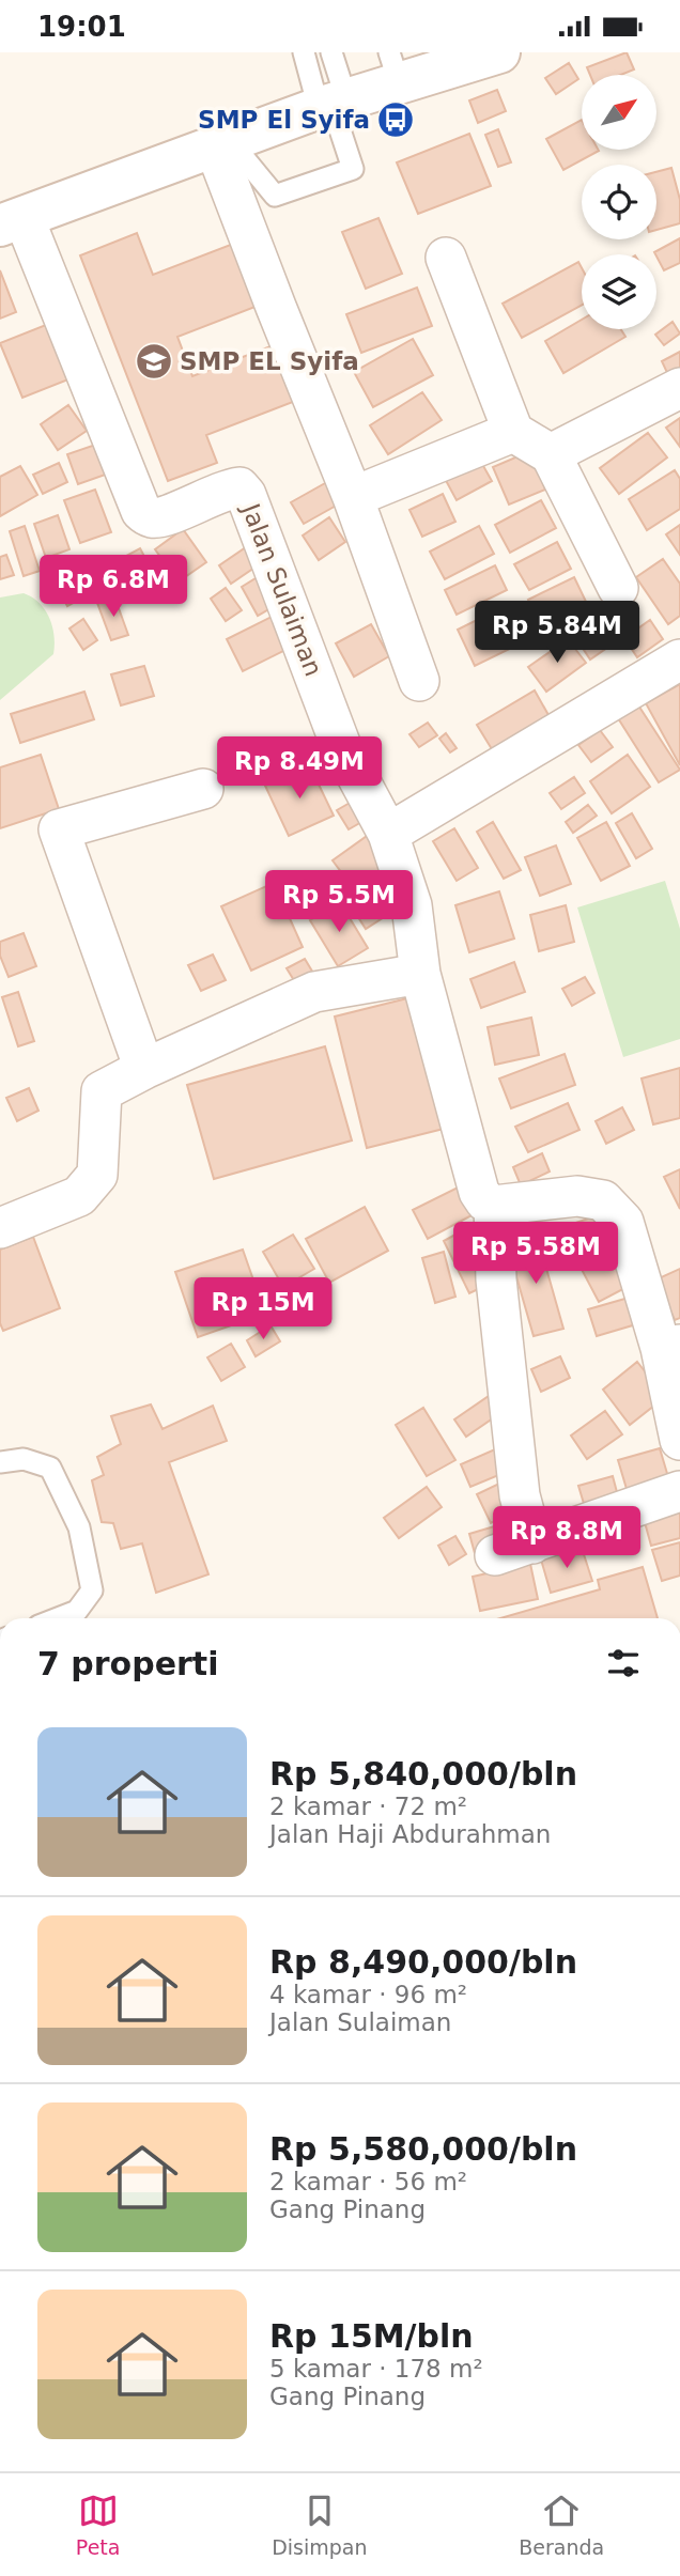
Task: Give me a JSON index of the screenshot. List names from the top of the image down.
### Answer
{
  "streets": {
    "street": ["Jalan Sulaiman"]
  },
  "places": {
    "bus stop": ["SMP El Syifa"],
    "school or university": ["SMP EL Syifa"]
  },
  "north": "top right",
  "page": {
    "status": "19:01",
    "price": [
      "Rp 6.8M",
      "Rp 5.84M",
      "Rp 8.49M",
      "Rp 5.5M",
      "Rp 5.58M",
      "Rp 15M",
      "Rp 8.8M"
    ],
    "heading": "7 properti",
    "list": [
      {
        "name": "Rp 5,840,000/bln",
        "note": "2 kamar · 72 m² · Jalan Haji Abdurahman"
      },
      {
        "name": "Rp 8,490,000/bln",
        "note": "4 kamar · 96 m² · Jalan Sulaiman"
      },
      {
        "name": "Rp 5,580,000/bln",
        "note": "2 kamar · 56 m² · Gang Pinang"
      },
      {
        "name": "Rp 15M/bln",
        "note": "5 kamar · 178 m² · Gang Pinang"
      }
    ],
    "tabs": ["Peta", "Disimpan", "Beranda"]
  }
}
